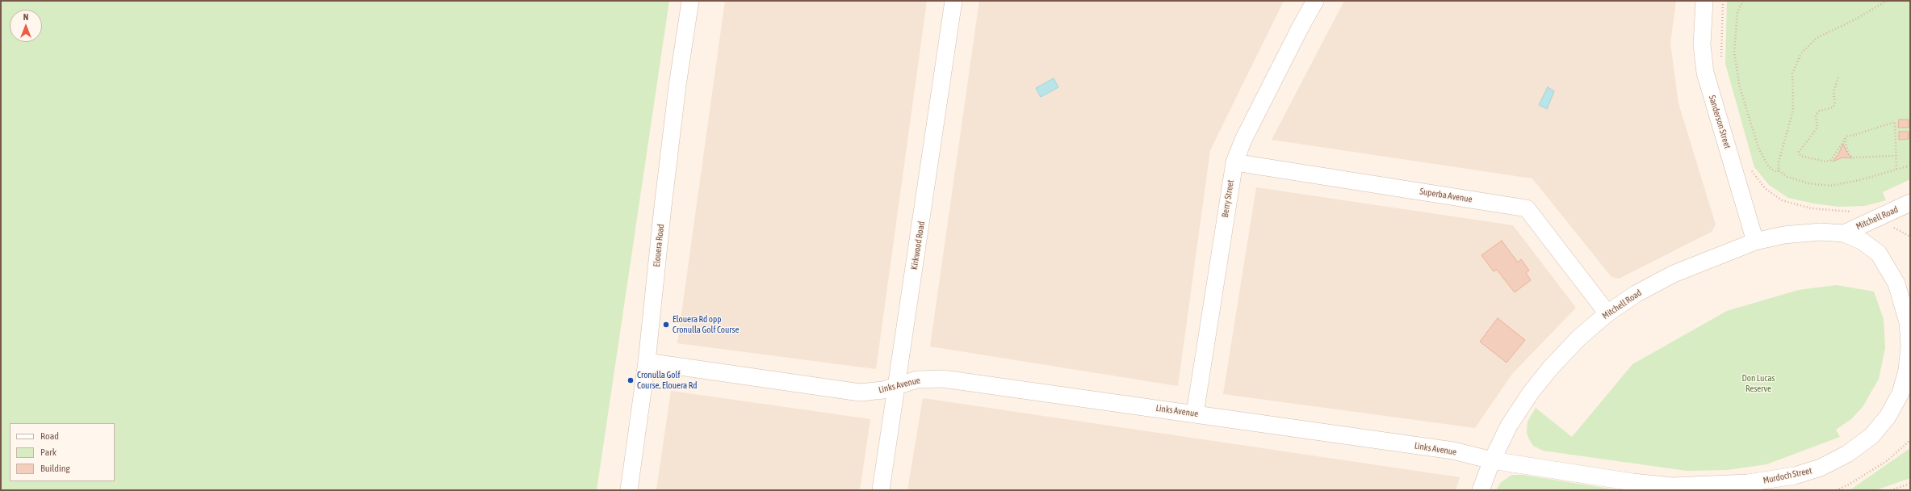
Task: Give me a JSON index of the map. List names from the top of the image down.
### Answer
{
  "streets": {
    "street": [
      "Sanderson Street",
      "Superba Avenue",
      "Berry Street",
      "Mitchell Road",
      "Elouera Road",
      "Kirkwood Road",
      "Links Avenue",
      "Murdoch Street"
    ]
  },
  "crossings": [
    ["Sanderson Street", "Mitchell Road"],
    ["Superba Avenue", "Berry Street"],
    ["Superba Avenue", "Mitchell Road"],
    ["Berry Street", "Links Avenue"],
    ["Mitchell Road", "Links Avenue"],
    ["Mitchell Road", "Murdoch Street"],
    ["Elouera Road", "Links Avenue"],
    ["Kirkwood Road", "Links Avenue"],
    ["Links Avenue", "Murdoch Street"]
  ],
  "parks": ["Don Lucas Reserve"],
  "places": ["Elouera Rd opp Cronulla Golf Course", "Cronulla Golf Course, Elouera Rd"],
  "legend": ["Road", "Park", "Building"],
  "north": "top"
}
